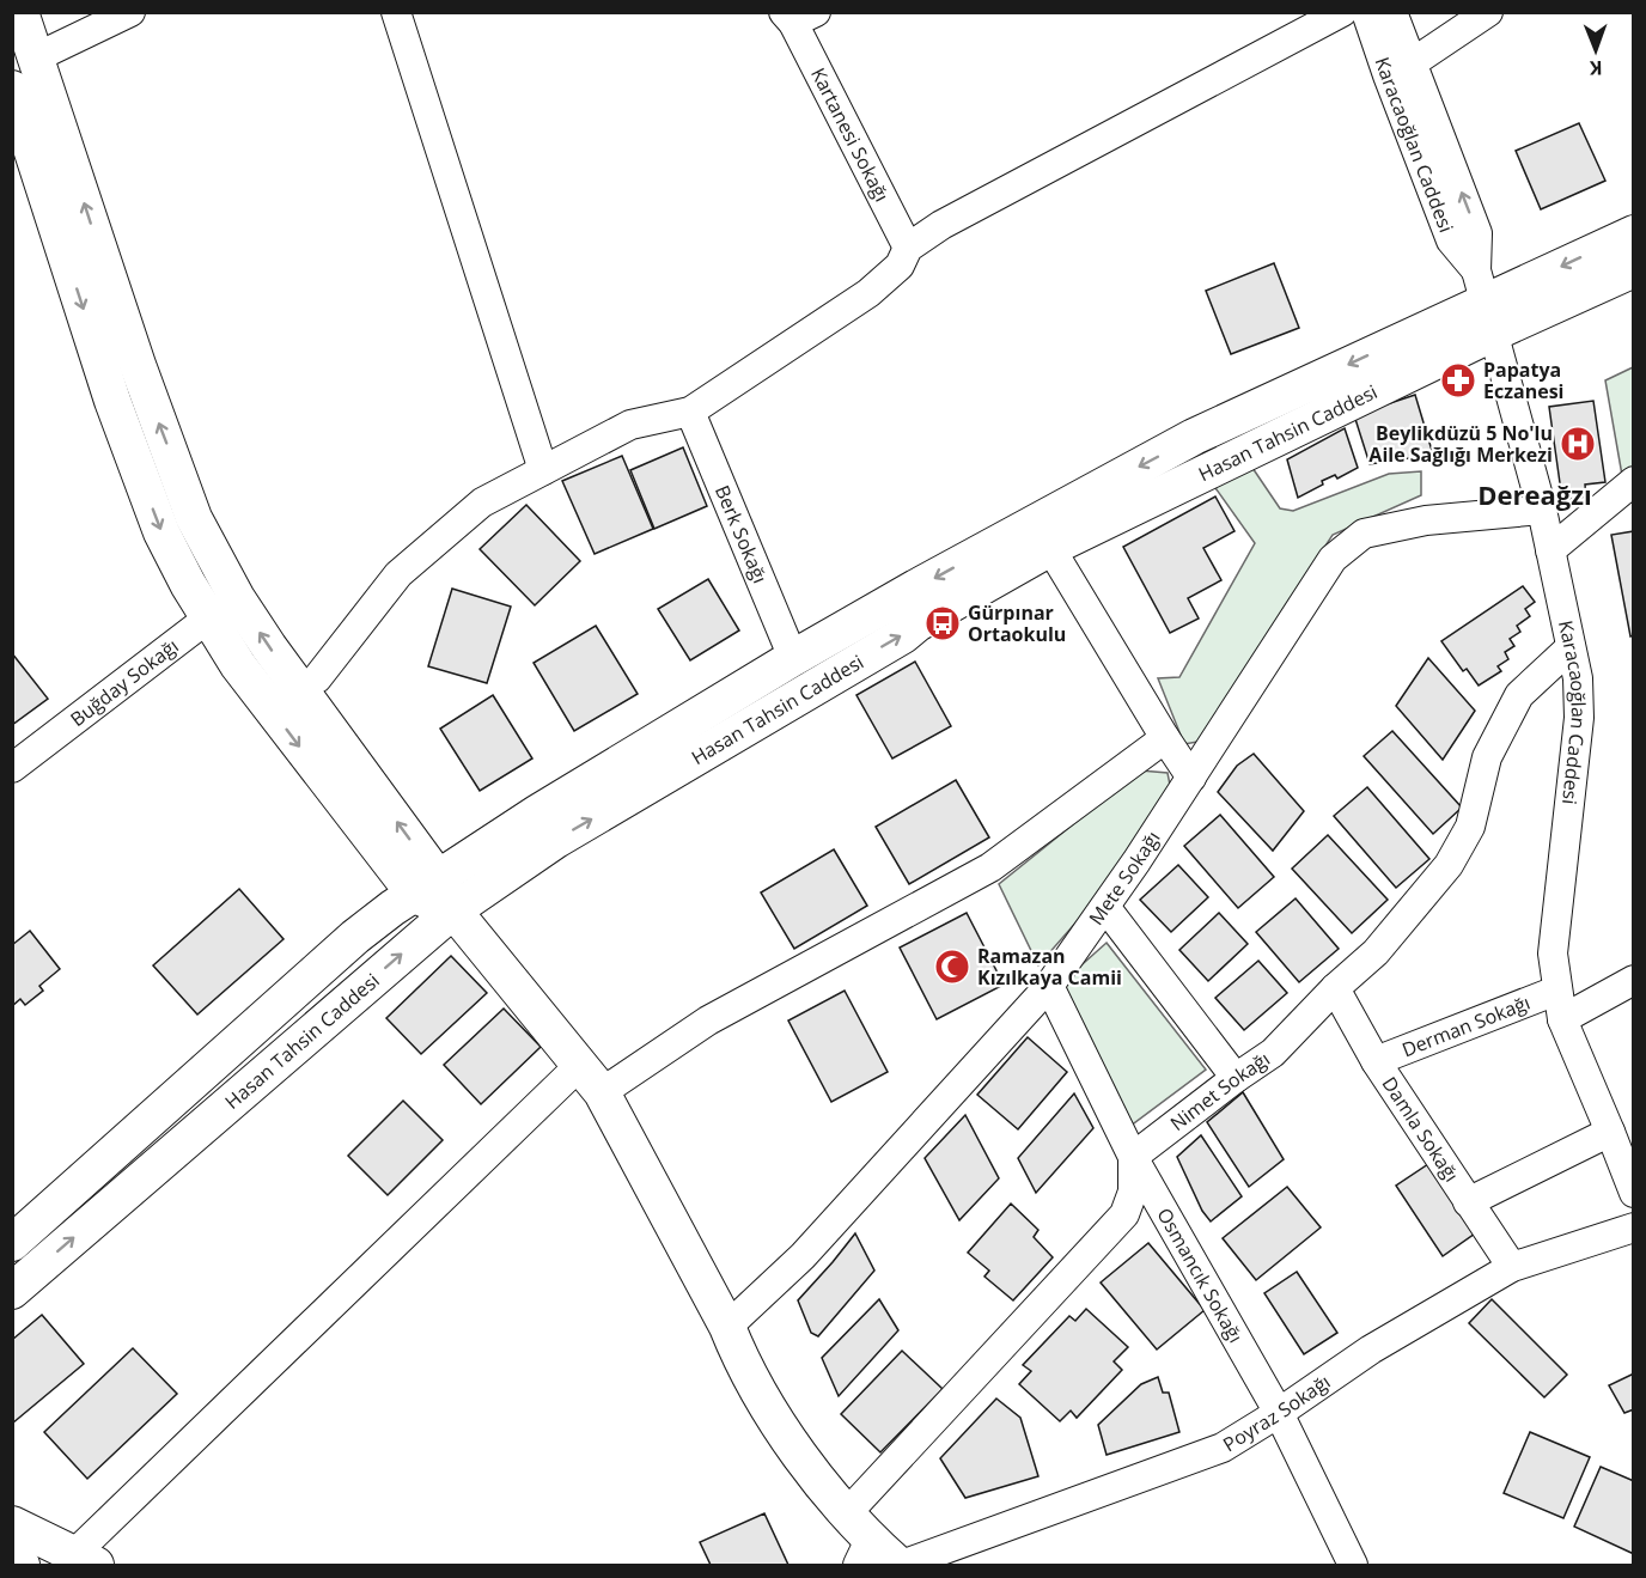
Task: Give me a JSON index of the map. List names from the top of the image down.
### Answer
{
  "streets": {
    "main road": ["Hasan Tahsin Caddesi"],
    "street": [
      "Kartanesi Sokağı",
      "Karacaoğlan Caddesi",
      "Berk Sokağı",
      "Buğday Sokağı",
      "Mete Sokağı",
      "Derman Sokağı",
      "Nimet Sokağı",
      "Damla Sokağı",
      "Osmancık Sokağı",
      "Poyraz Sokağı"
    ]
  },
  "crossings": [
    ["Karacaoğlan Caddesi", "Hasan Tahsin Caddesi"],
    ["Karacaoğlan Caddesi", "Mete Sokağı"],
    ["Karacaoğlan Caddesi", "Derman Sokağı"],
    ["Karacaoğlan Caddesi", "Nimet Sokağı"],
    ["Hasan Tahsin Caddesi", "Berk Sokağı"],
    ["Mete Sokağı", "Osmancık Sokağı"],
    ["Derman Sokağı", "Damla Sokağı"],
    ["Nimet Sokağı", "Damla Sokağı"],
    ["Nimet Sokağı", "Osmancık Sokağı"],
    ["Damla Sokağı", "Poyraz Sokağı"],
    ["Osmancık Sokağı", "Poyraz Sokağı"]
  ],
  "districts": ["Dereağzı"],
  "places": {
    "pharmacy": ["Papatya Eczanesi"],
    "hospital": ["Beylikdüzü 5 No'lu Aile Sağlığı Merkezi"],
    "bus stop": ["Gürpınar Ortaokulu"],
    "mosque": ["Ramazan Kızılkaya Camii"]
  },
  "north": "bottom"
}
